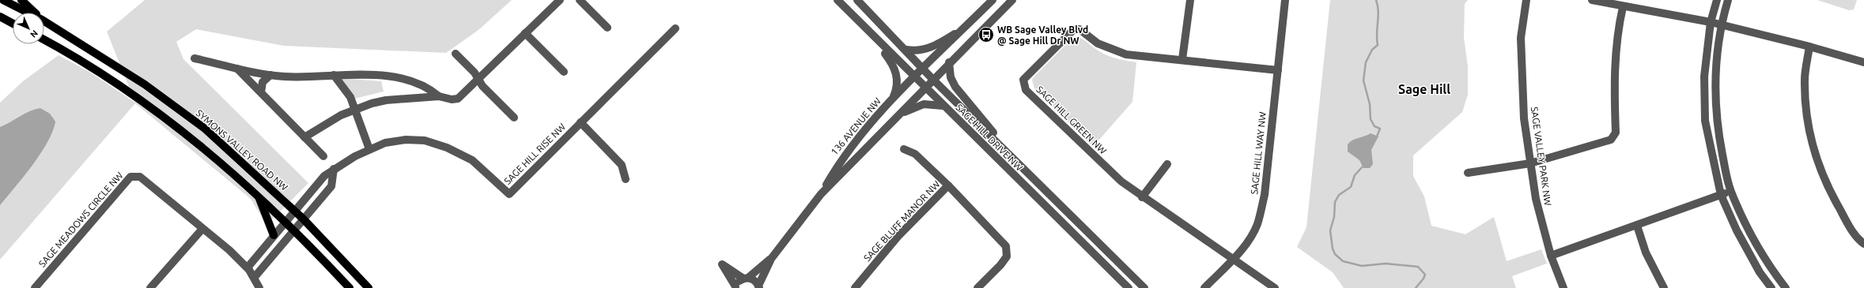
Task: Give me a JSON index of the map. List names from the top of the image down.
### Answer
{
  "streets": {
    "main road": ["SYMONS VALLEY ROAD NW"],
    "street": [
      "SAGE HILL GREEN NW",
      "136 AVENUE NW",
      "SAGE HILL DRIVE NW",
      "SAGE HILL WAY NW",
      "SAGE HILL RISE NW",
      "SAGE VALLEY PARK NW",
      "SAGE MEADOWS CIRCLE NW",
      "SAGE BLUFF MANOR NW"
    ]
  },
  "crossings": [
    ["SAGE HILL GREEN NW", "SAGE HILL WAY NW"],
    ["136 AVENUE NW", "SAGE HILL DRIVE NW"],
    ["SYMONS VALLEY ROAD NW", "SAGE HILL RISE NW"]
  ],
  "districts": ["Sage Hill"],
  "places": {
    "bus stop": ["WB Sage Valley Blvd @ Sage Hill Dr NW"]
  },
  "north": "bottom right"
}
